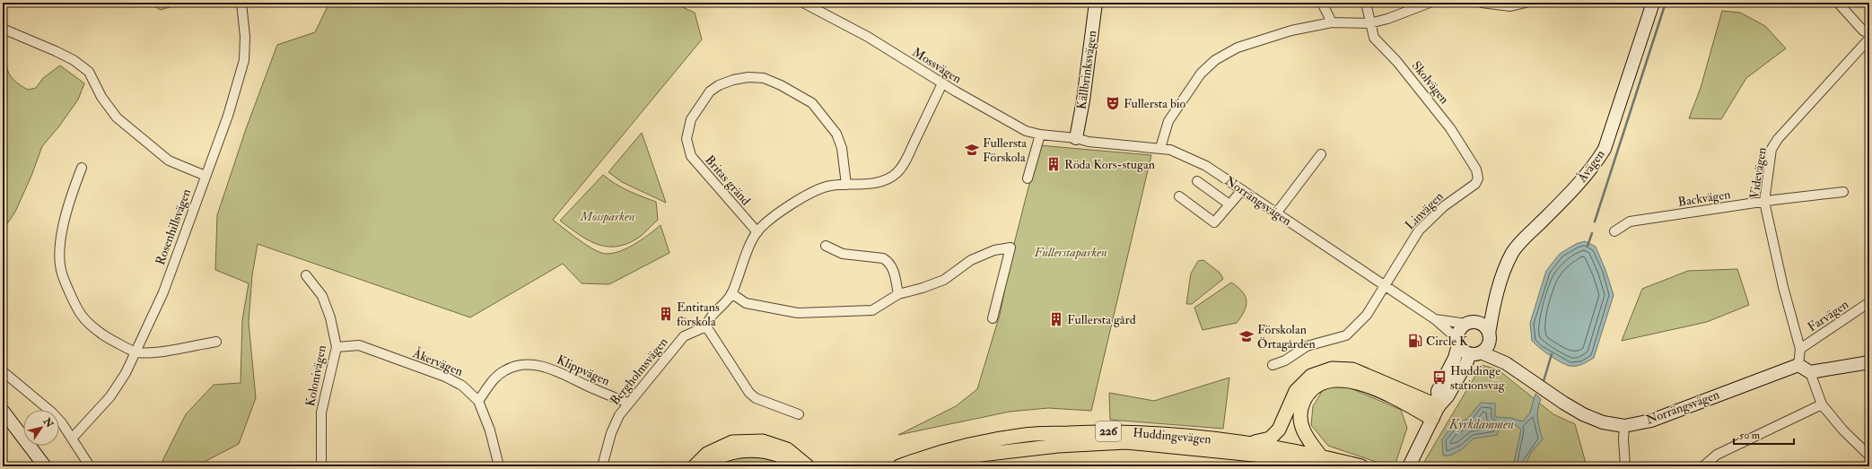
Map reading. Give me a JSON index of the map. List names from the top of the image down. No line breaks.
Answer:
{"streets":{"main road":["226","Huddingevägen"],"street":["Mossvägen","Källbrinksvägen","Skolvägen","Åvägen","Videvägen","Britas gränd","Backvägen","Norrängsvägen","Linvägen","Rosenhillsvägen","Farvägen","Åkervägen","Klippvägen","Bergholmsvägen","Kolonivägen"]},"crossings":[["Mossvägen","Norrängsvägen"],["Källbrinksvägen","Norrängsvägen"],["Skolvägen","Linvägen"],["Åvägen","Norrängsvägen"],["Videvägen","Backvägen"],["Videvägen","Norrängsvägen"],["Videvägen","Farvägen"],["Norrängsvägen","Linvägen"],["Åkervägen","Klippvägen"],["Åkervägen","Kolonivägen"],["Klippvägen","Bergholmsvägen"]],"water":["Kyrkdammen"],"parks":["Mossparken","Fullerstaparken"],"places":{"theatre":["Fullersta bio"],"school or university":["Fullersta Förskola","Förskolan Örtagården"],"building":["Röda Kors-stugan","Entitans förskola","Fullersta gård"],"fuel station":["Circle K"],"bus stop":["Huddinge stationsväg"]},"scale_bar":"50 m","north":"top right"}
